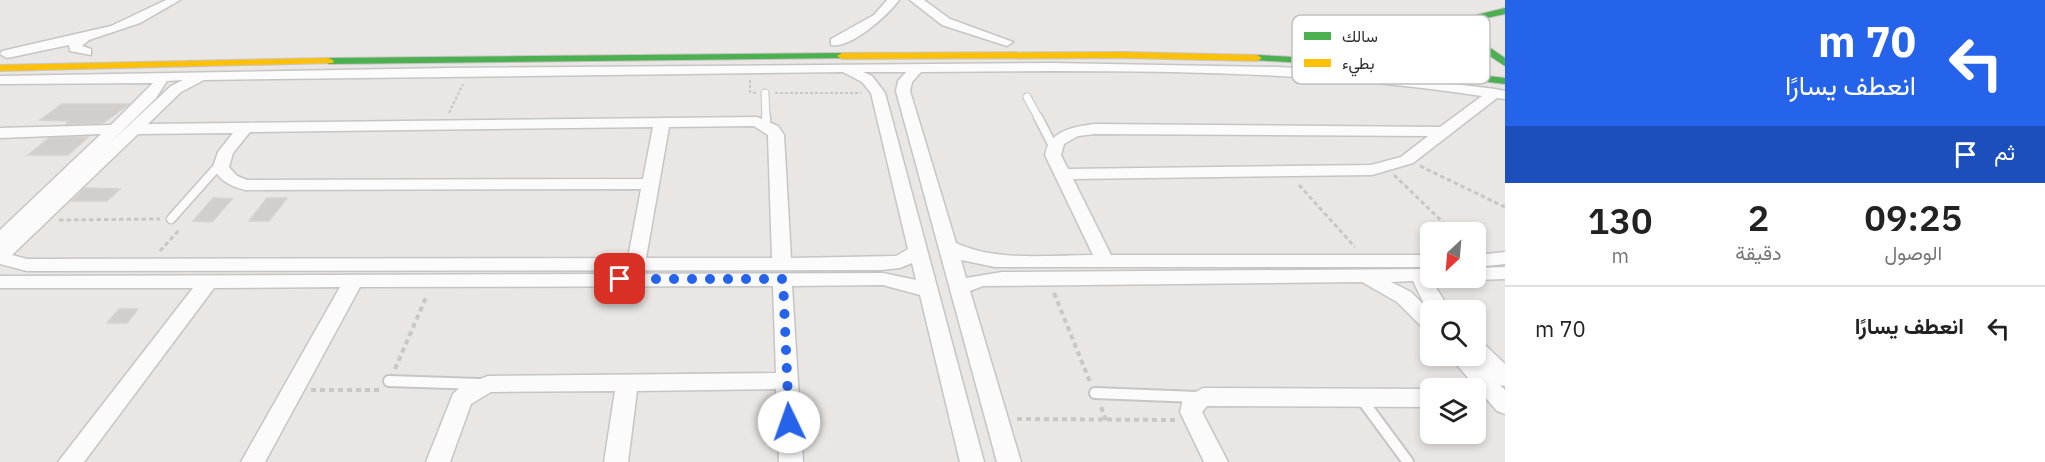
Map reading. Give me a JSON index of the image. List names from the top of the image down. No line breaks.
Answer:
{"legend":["سالك","بطيء"],"north":"bottom left","page":{"turn":["70 m","انعطف يسارًا"],"then":"ثم","eta":["09:25","الوصول","2","دقيقة","130","m"],"list":[{"name":"انعطف يسارًا","value":"70 m"}]}}
